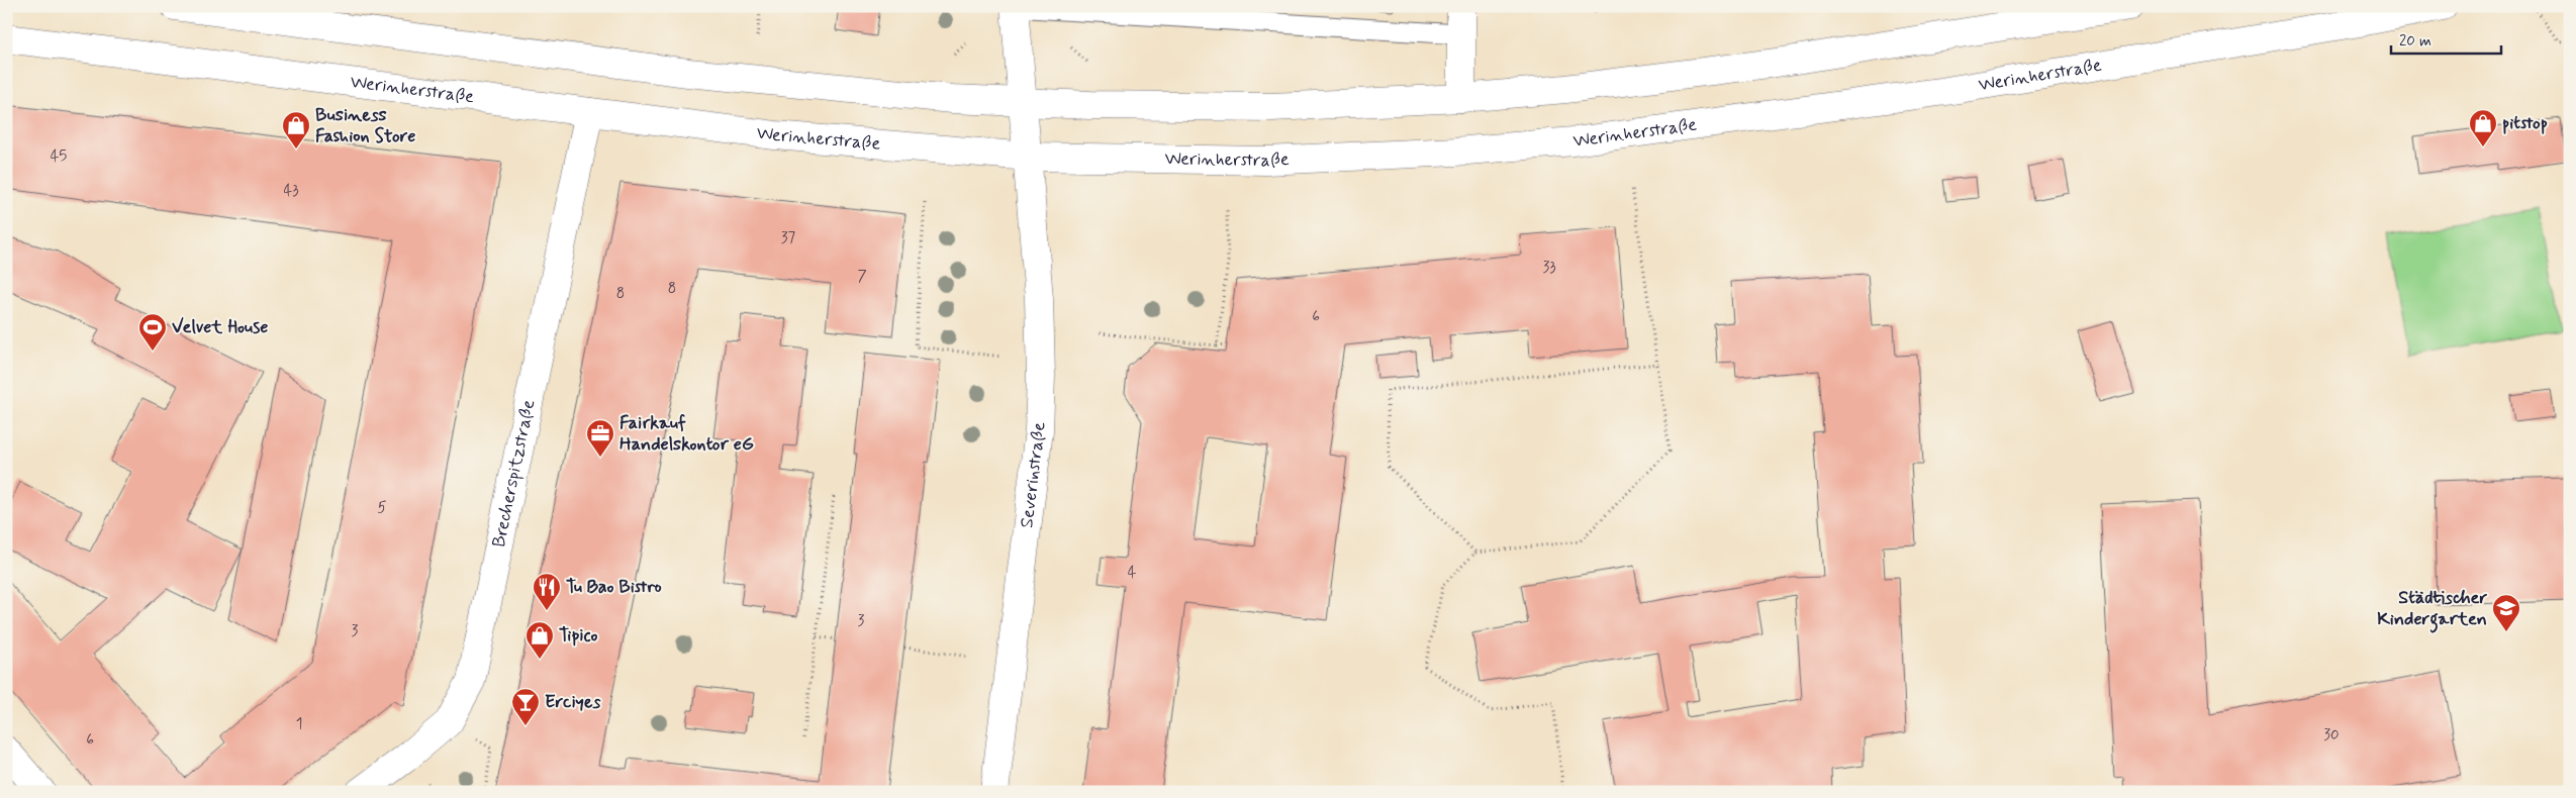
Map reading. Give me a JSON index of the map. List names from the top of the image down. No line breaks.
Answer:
{"streets":{"main road":["Werinherstraße","Brecherspitzstraße","Severinstraße"]},"crossings":[["Werinherstraße","Brecherspitzstraße"],["Werinherstraße","Severinstraße"]],"places":{"shop":["pitstop","Business Fashion Store","Tipico"],"sports":["Velvet House"],"office":["Fairkauf Handelskontor eG"],"restaurant":["Tu Bao Bistro"],"school or university":["Städtischer Kindergarten"],"bar":["Erciyes"]},"house_numbers":["45","43","37","33","7","8","8","6","5","4","3","3","1","30","6"],"scale_bar":"20 m"}
